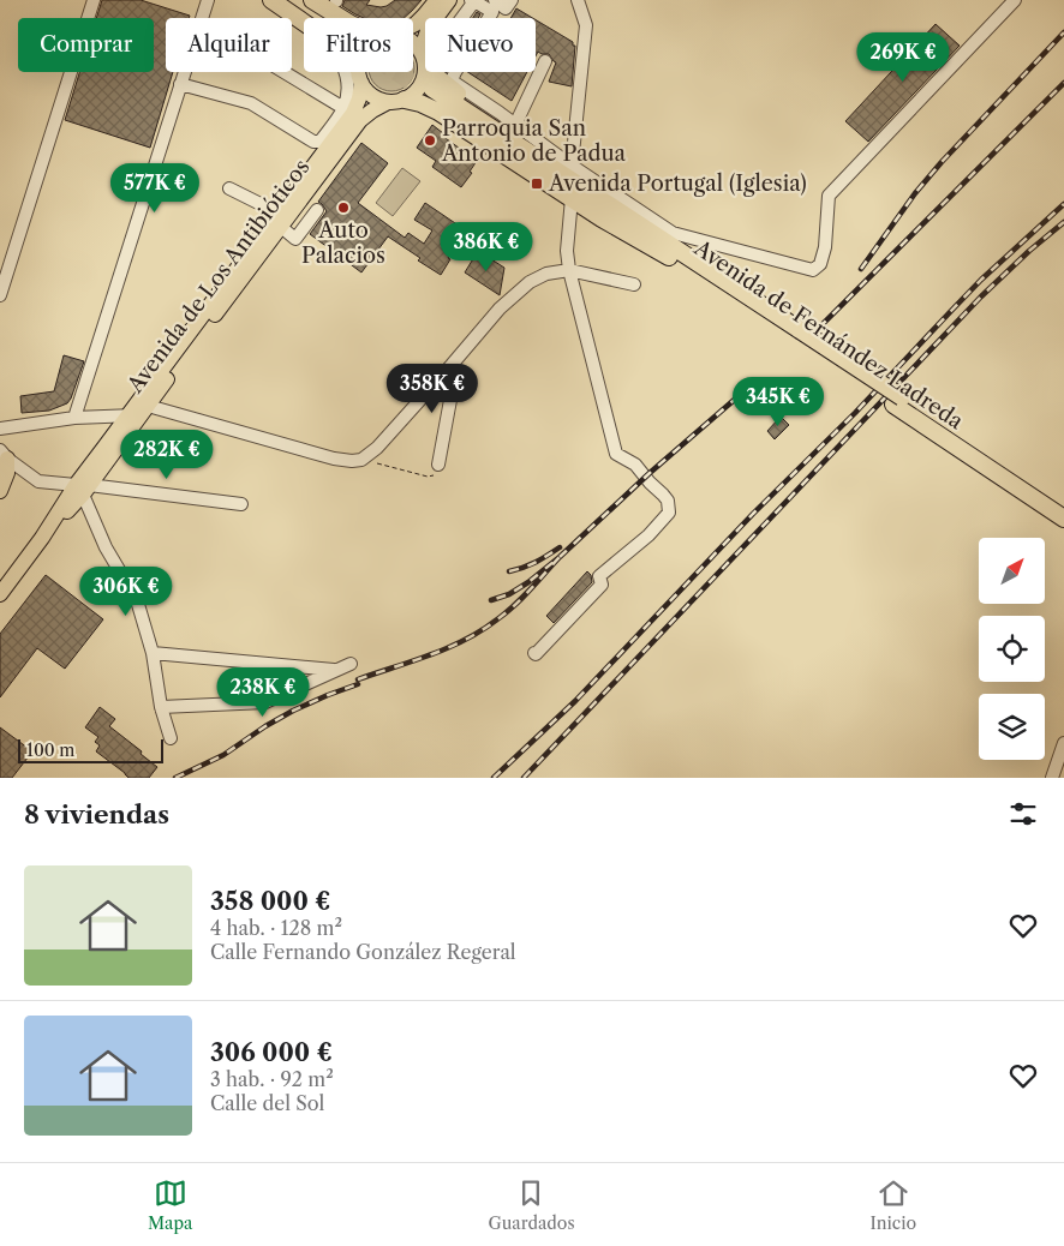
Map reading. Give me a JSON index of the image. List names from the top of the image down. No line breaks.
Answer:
{"streets":{"highway":["Avenida de Fernández Ladreda"],"main road":["Avenida de Los Antibióticos"]},"places":{"other":["Parroquia San Antonio de Padua","Auto Palacios"],"transit":["Avenida Portugal (Iglesia)"]},"scale_bar":"100 m","north":"top right","page":{"chip":["Comprar","Alquilar","Filtros","Nuevo"],"price":["269K €","577K €","386K €","358K €","345K €","282K €","306K €","238K €"],"scale":"100 m","heading":"8 viviendas","list":[{"name":"358 000 €","note":"4 hab. · 128 m² · Calle Fernando González Regeral"},{"name":"306 000 €","note":"3 hab. · 92 m² · Calle del Sol"}],"tabs":["Mapa","Guardados","Inicio"]}}
